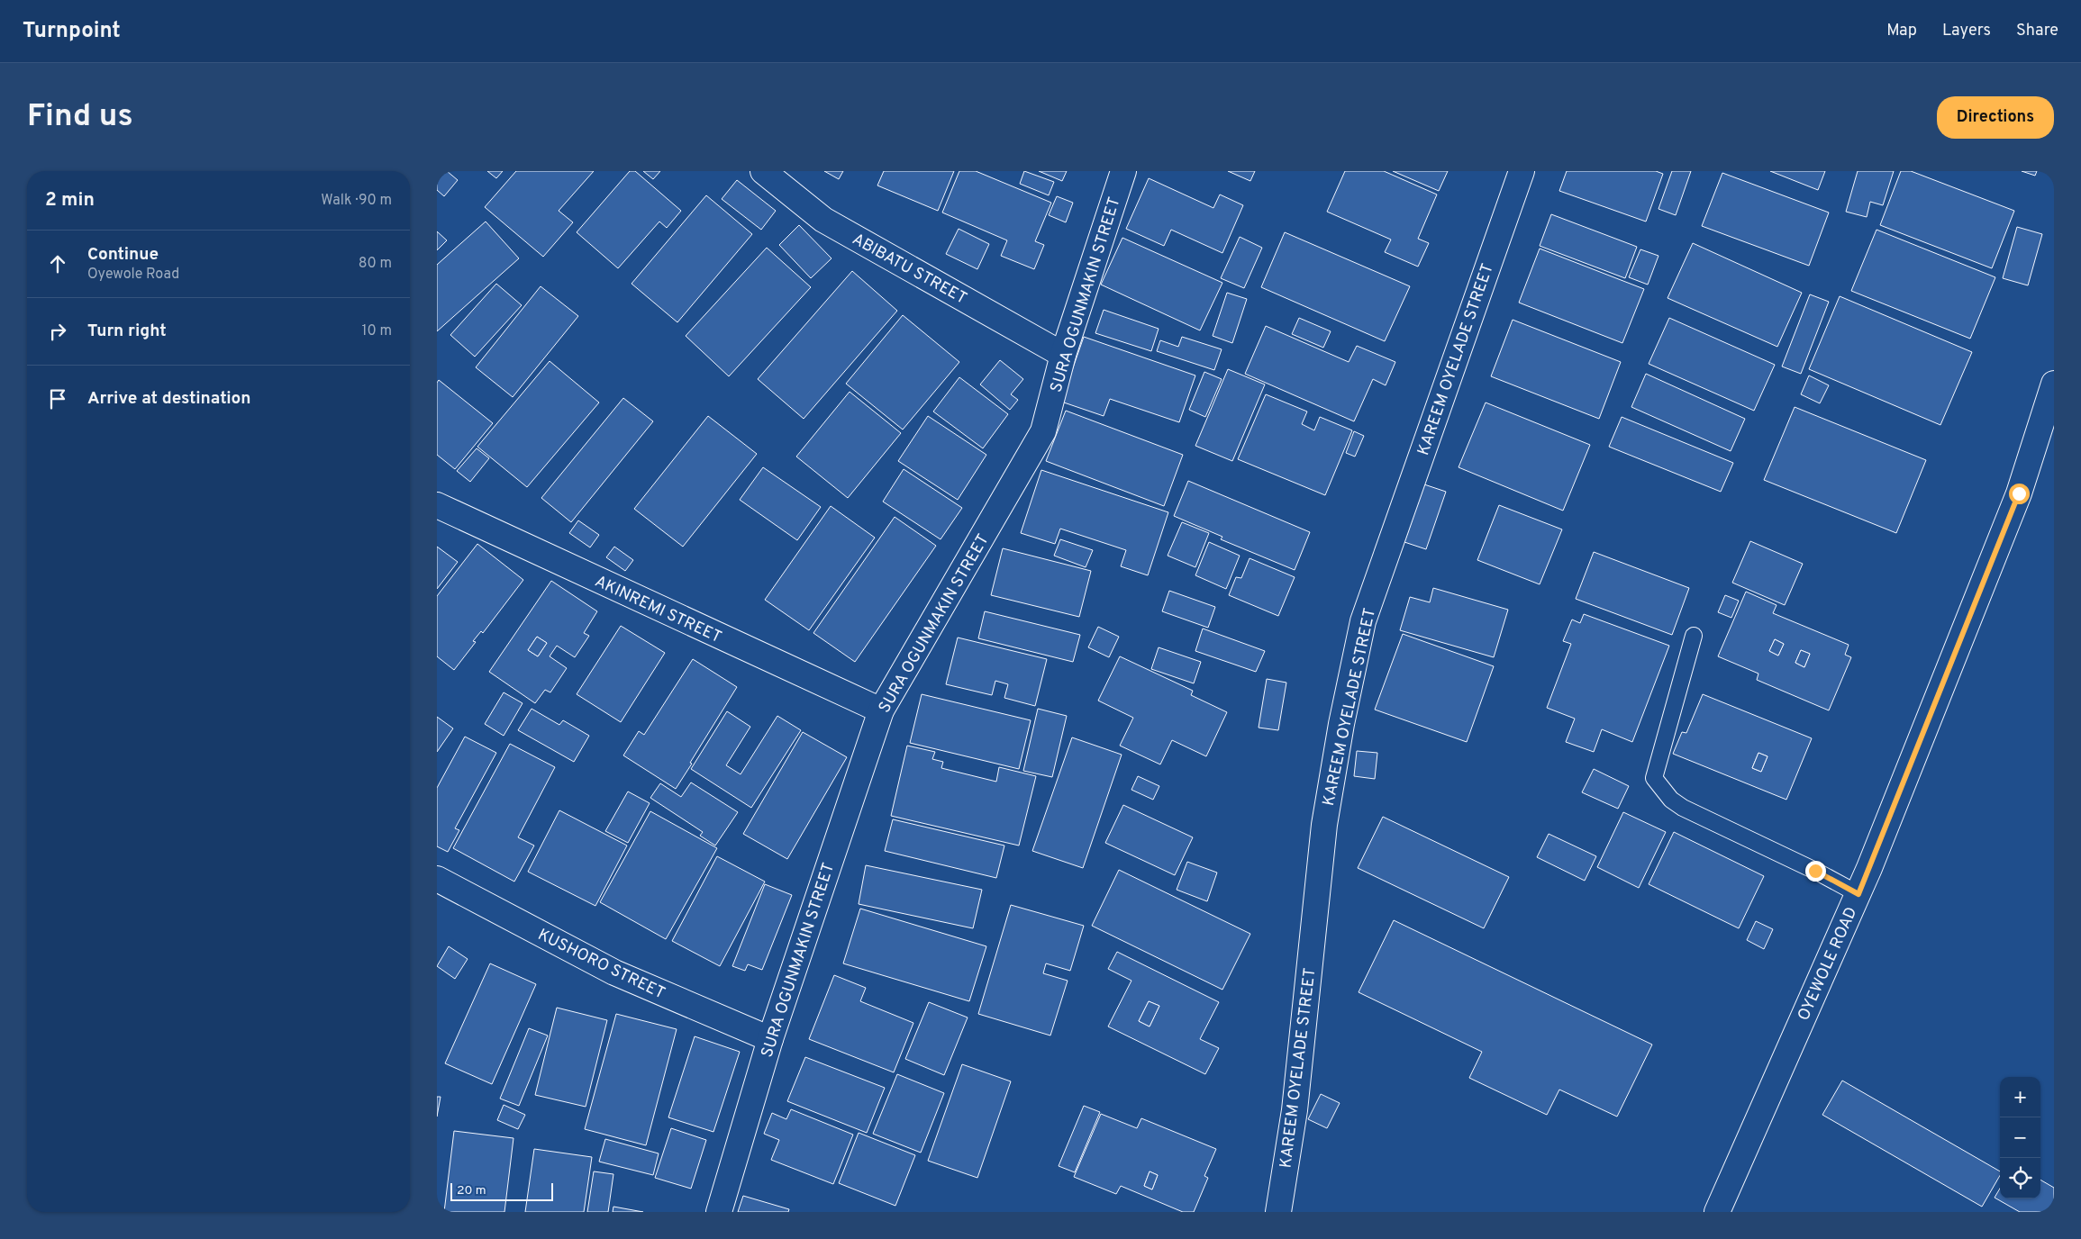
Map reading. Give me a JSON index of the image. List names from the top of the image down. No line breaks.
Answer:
{"streets":{"street":["ABIBATU STREET","SURA OGUNMAKIN STREET","KAREEM OYELADE STREET","AKINREMI STREET","KUSHORO STREET","OYEWOLE ROAD"]},"crossings":[["ABIBATU STREET","SURA OGUNMAKIN STREET"],["SURA OGUNMAKIN STREET","AKINREMI STREET"],["SURA OGUNMAKIN STREET","KUSHORO STREET"]],"scale_bar":"20 m","page":{"header":"Turnpoint","nav":["Map","Layers","Share"],"buttons":"Directions","title":"Find us","heading":["2 min","Walk · 90 m"],"list":[["Continue","Oyewole Road","80 m"],["Turn right","10 m"],"Arrive at destination"],"map_buttons":["+","−"],"scale":"20 m"}}
